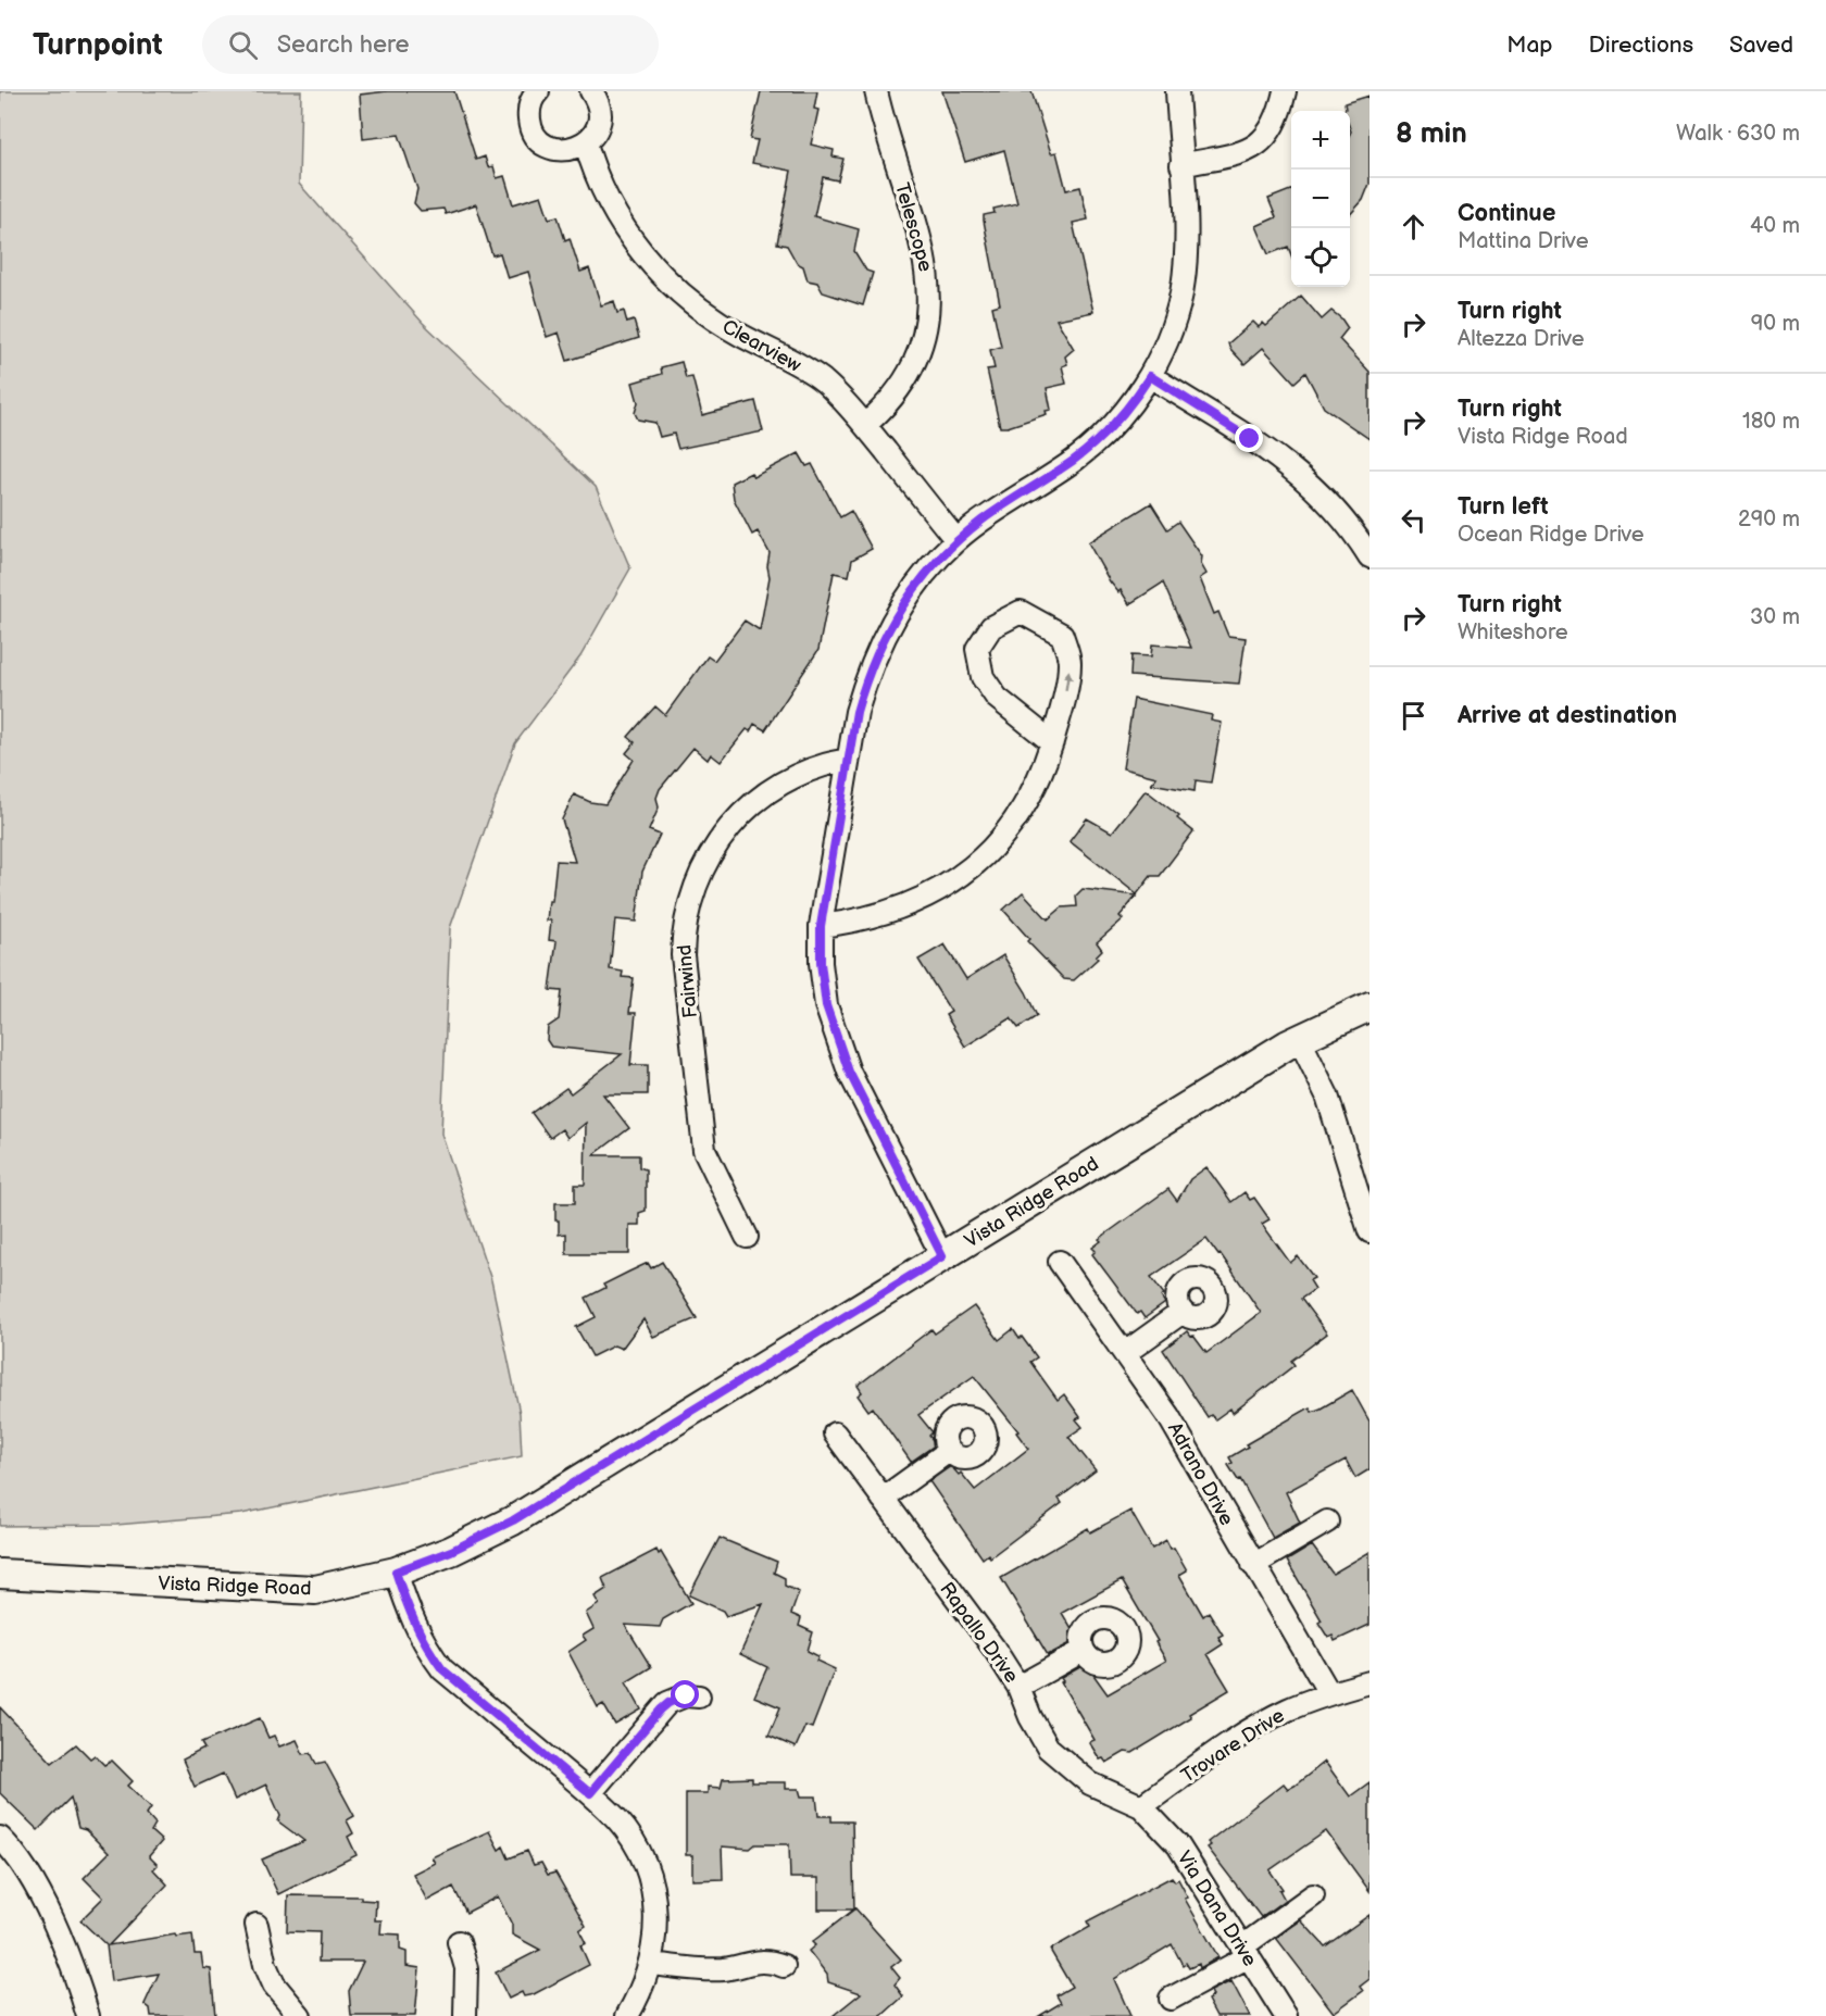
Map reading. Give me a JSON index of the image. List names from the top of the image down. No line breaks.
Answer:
{"streets":{"street":["Telescope","Clearview","Fairwind","Vista Ridge Road","Adrano Drive","Rapallo Drive","Trovare Drive","Via Dana Drive"]},"crossings":[["Telescope","Clearview"],["Adrano Drive","Trovare Drive"],["Rapallo Drive","Trovare Drive"],["Rapallo Drive","Via Dana Drive"],["Trovare Drive","Via Dana Drive"]],"page":{"header":"Turnpoint","search":"Search here","nav":["Map","Directions","Saved"],"heading":["8 min","Walk · 630 m"],"map_buttons":["+","−"],"list":[["Continue","Mattina Drive","40 m"],["Turn right","Altezza Drive","90 m"],["Turn right","Vista Ridge Road","180 m"],["Turn left","Ocean Ridge Drive","290 m"],["Turn right","Whiteshore","30 m"],"Arrive at destination"]}}
